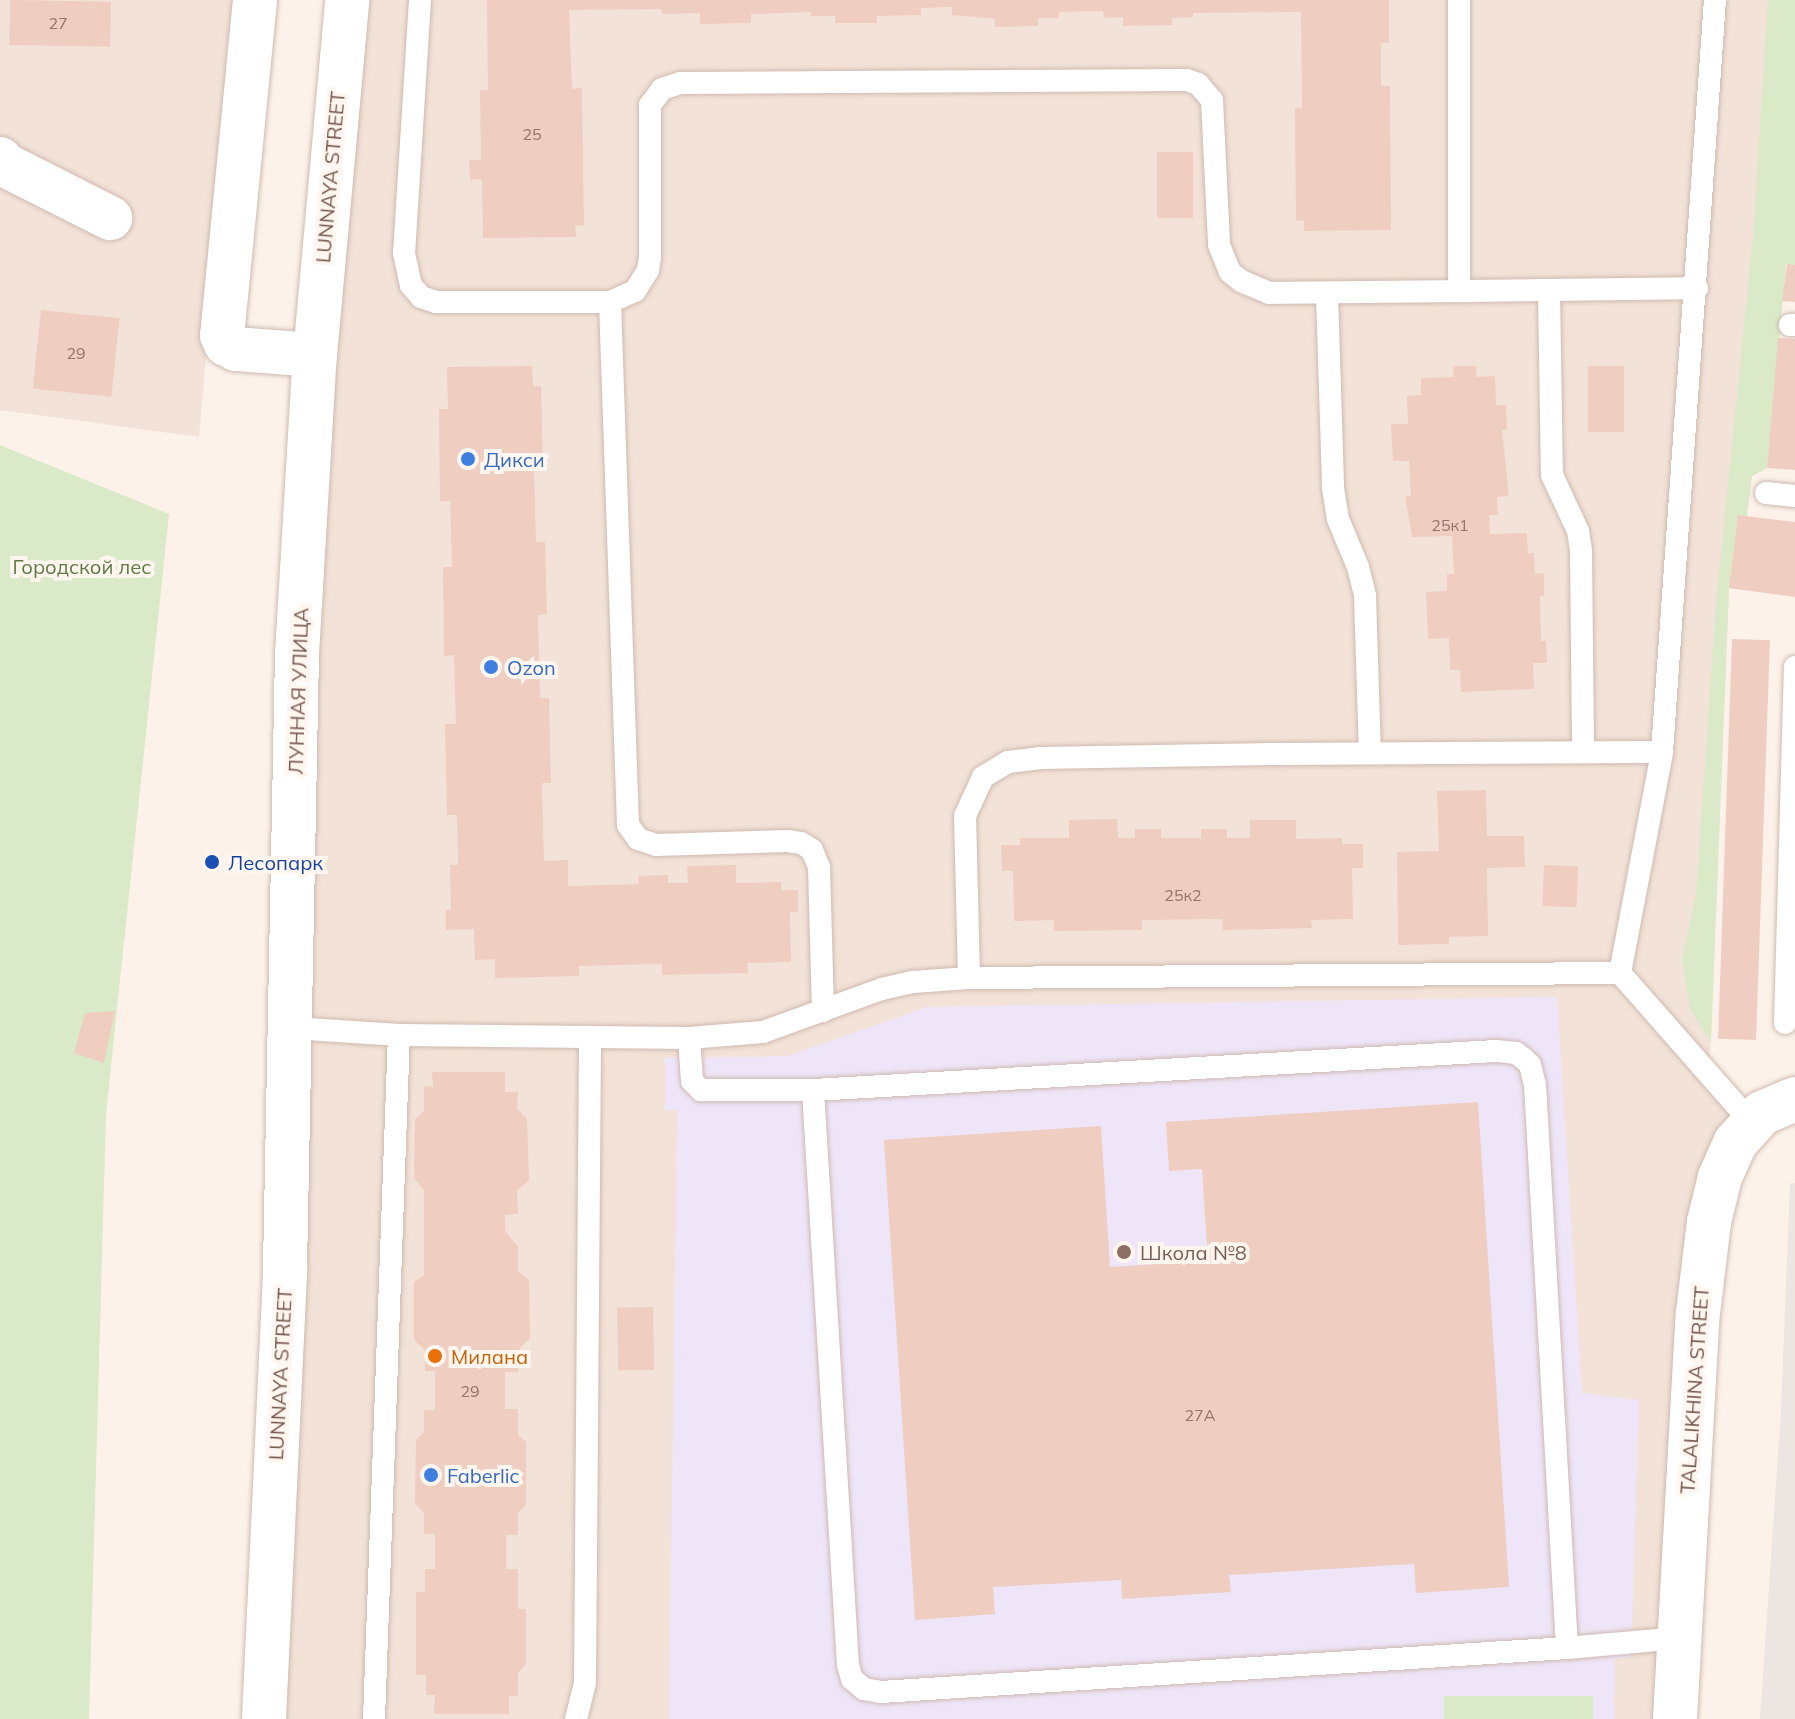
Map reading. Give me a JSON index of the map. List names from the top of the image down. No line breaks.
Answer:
{"streets":{"street":["LUNNAYA STREET","ЛУННАЯ УЛИЦА","TALALIKHINA STREET"]},"crossings":[["LUNNAYA STREET","ЛУННАЯ УЛИЦА"]],"parks":["Городской лес"],"places":["Дикси","Ozon","Лесопарк","Школа №8","Милана","Faberlic"],"house_numbers":["27","25","29","25к1","25к2","29","27А"]}
